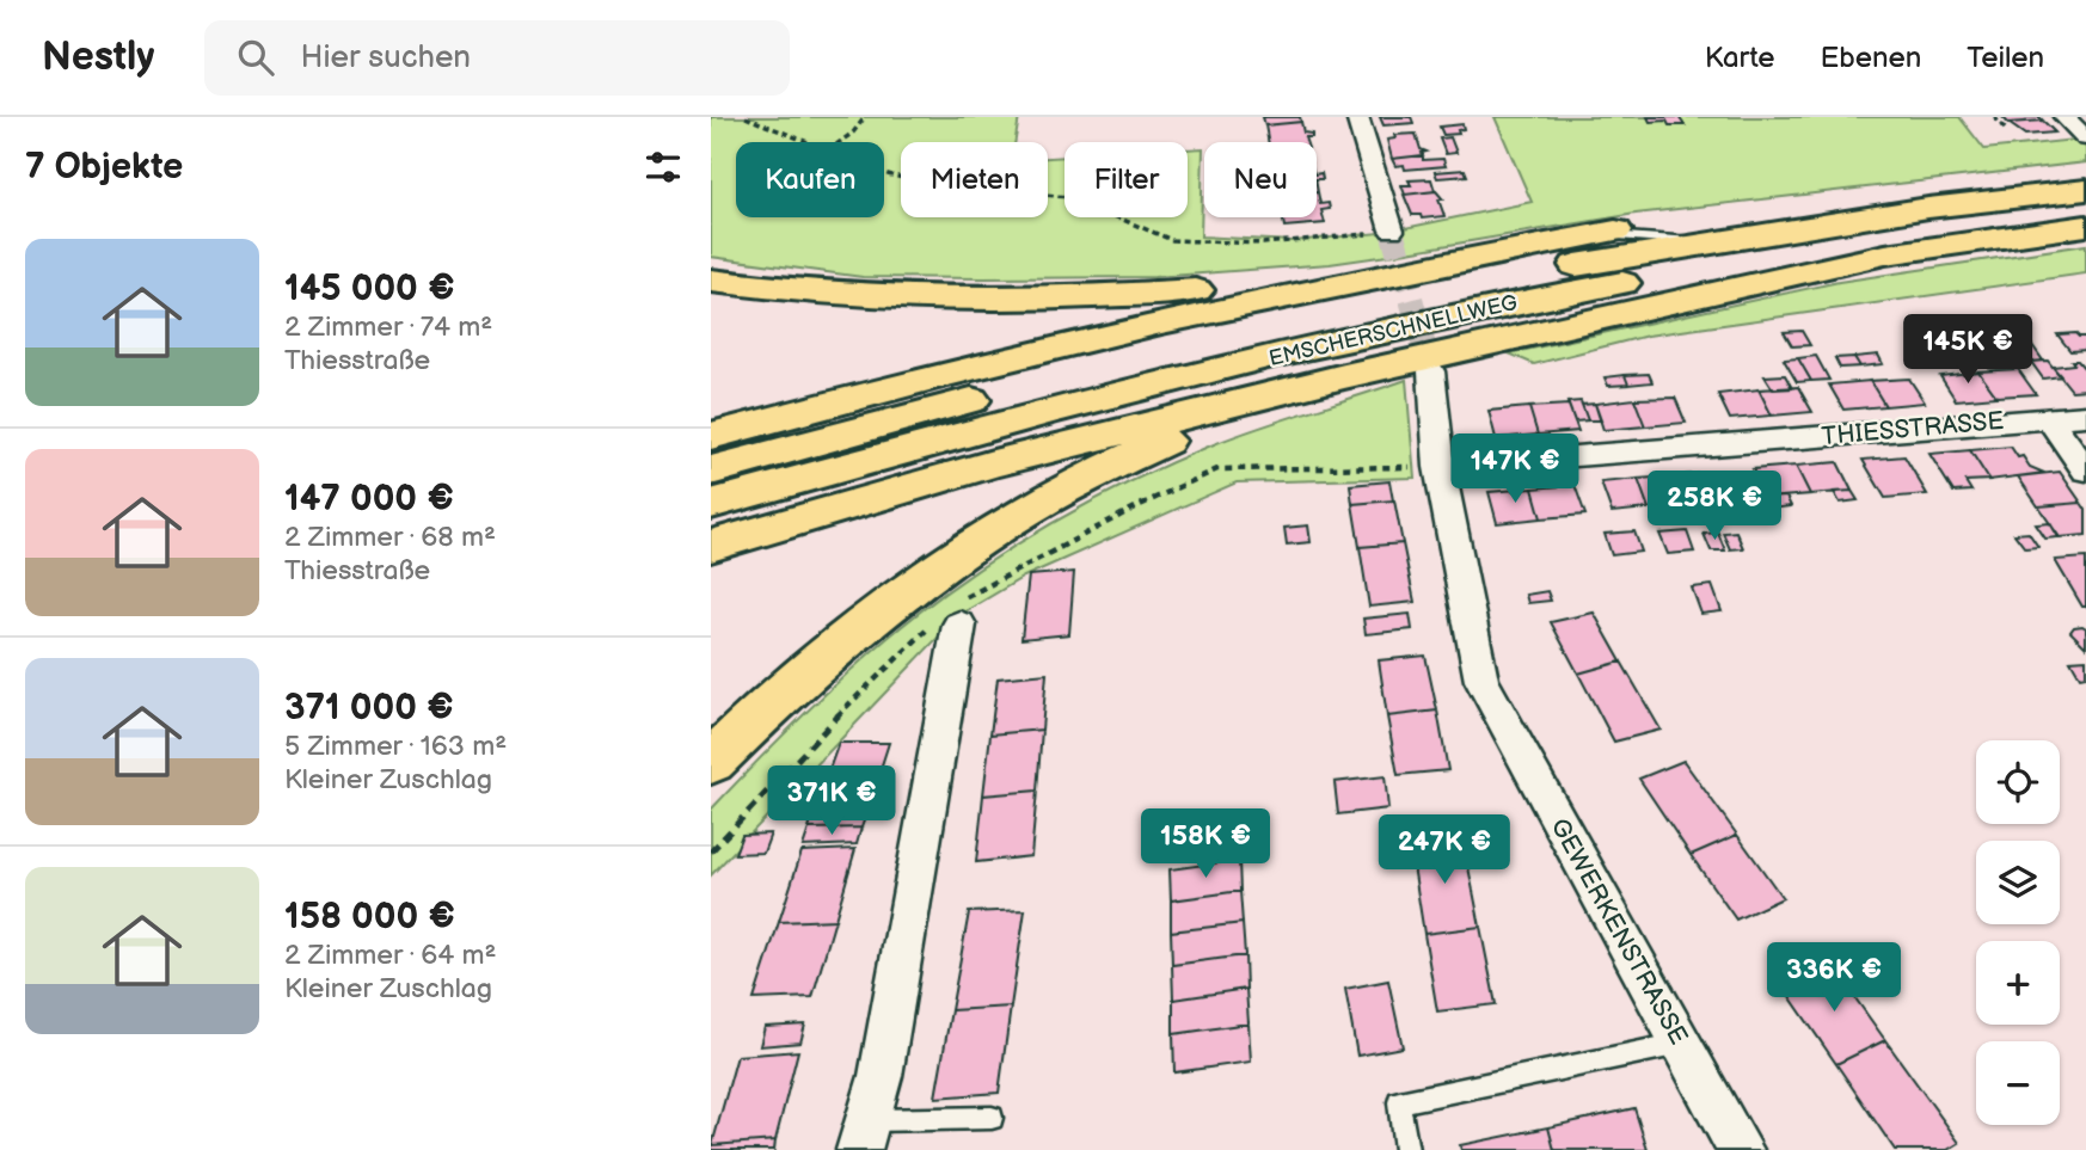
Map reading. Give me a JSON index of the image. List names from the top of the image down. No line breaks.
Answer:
{"streets":{"highway":["EMSCHERSCHNELLWEG"],"street":["THIESSTRASSE","GEWERKENSTRASSE"]},"crossings":[["THIESSTRASSE","GEWERKENSTRASSE"]],"page":{"header":"Nestly","search":"Hier suchen","nav":["Karte","Ebenen","Teilen"],"heading":"7 Objekte","chip":["Kaufen","Mieten","Filter","Neu"],"list":[{"name":"145 000 €","note":"2 Zimmer · 74 m² · Thiesstraße"},{"name":"147 000 €","note":"2 Zimmer · 68 m² · Thiesstraße"},{"name":"371 000 €","note":"5 Zimmer · 163 m² · Kleiner Zuschlag"},{"name":"158 000 €","note":"2 Zimmer · 64 m² · Kleiner Zuschlag"}],"price":["145K €","147K €","258K €","371K €","158K €","247K €","336K €"],"map_buttons":["+","−"]}}
